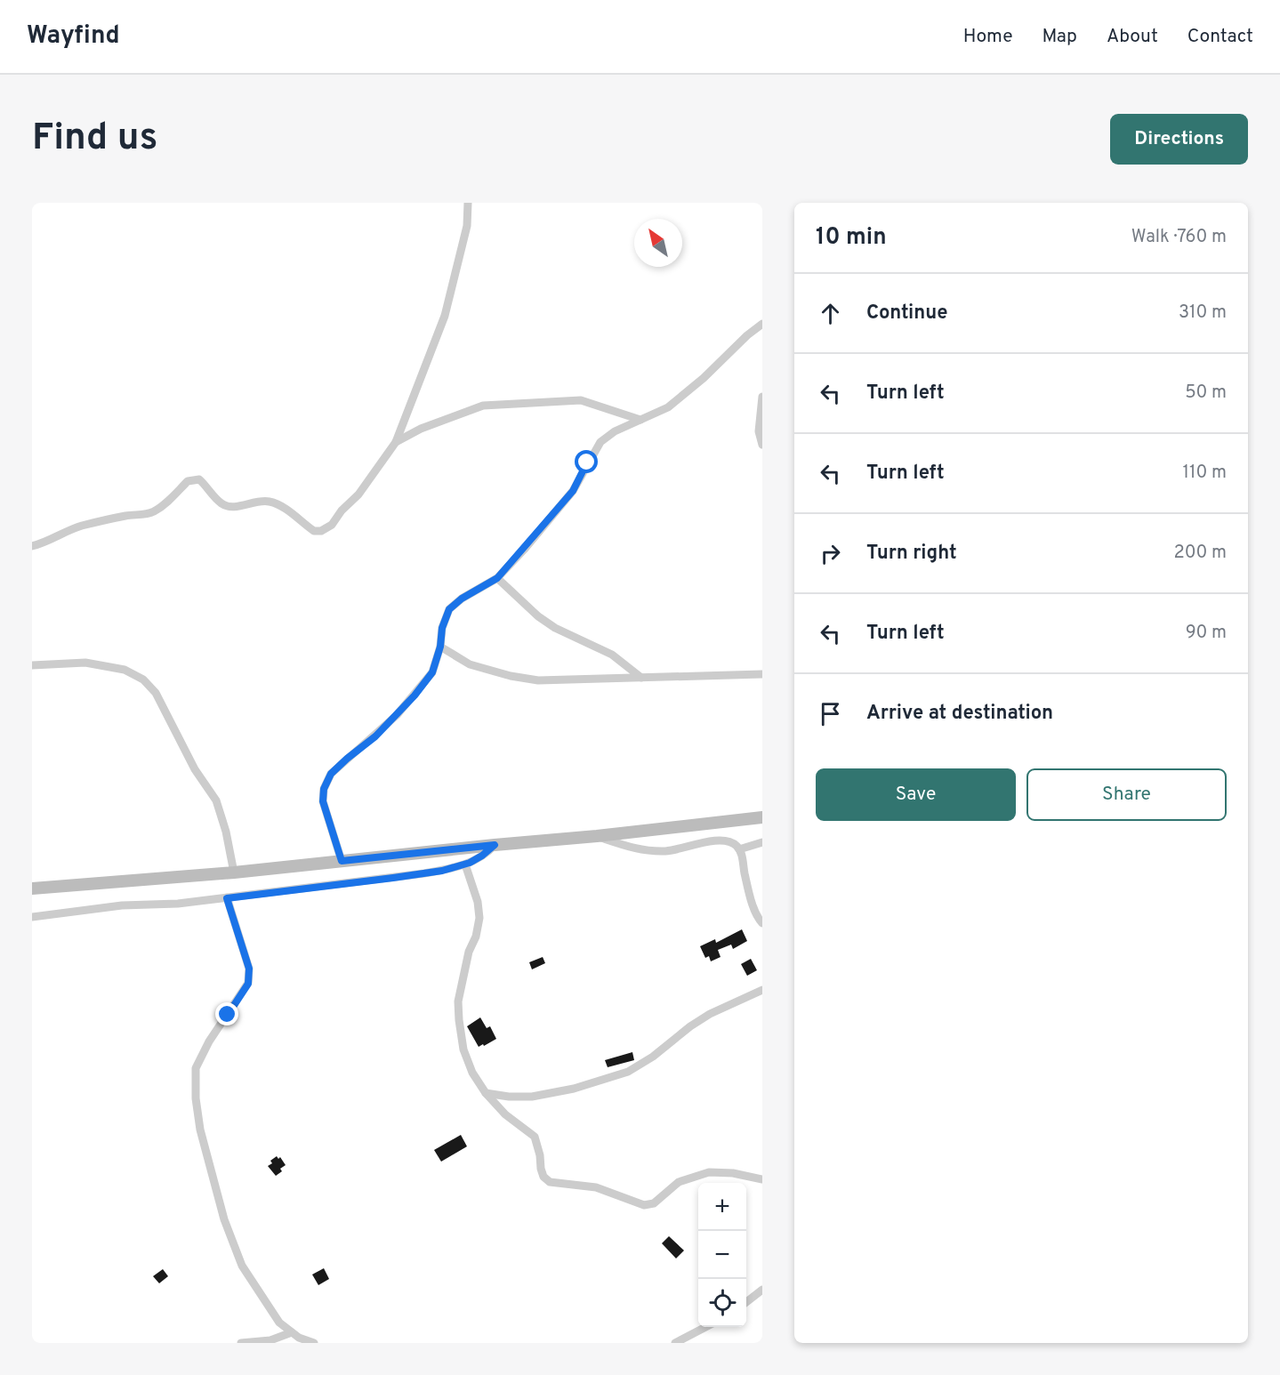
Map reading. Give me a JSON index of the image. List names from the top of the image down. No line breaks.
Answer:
{"north":"top left","page":{"header":"Wayfind","nav":["Home","Map","About","Contact"],"buttons":["Directions",["Save","Share"]],"title":"Find us","heading":["10 min","Walk · 760 m"],"list":[["Continue","310 m"],["Turn left","50 m"],["Turn left","110 m"],["Turn right","200 m"],["Turn left","90 m"],"Arrive at destination"],"map_buttons":["+","−"]}}
